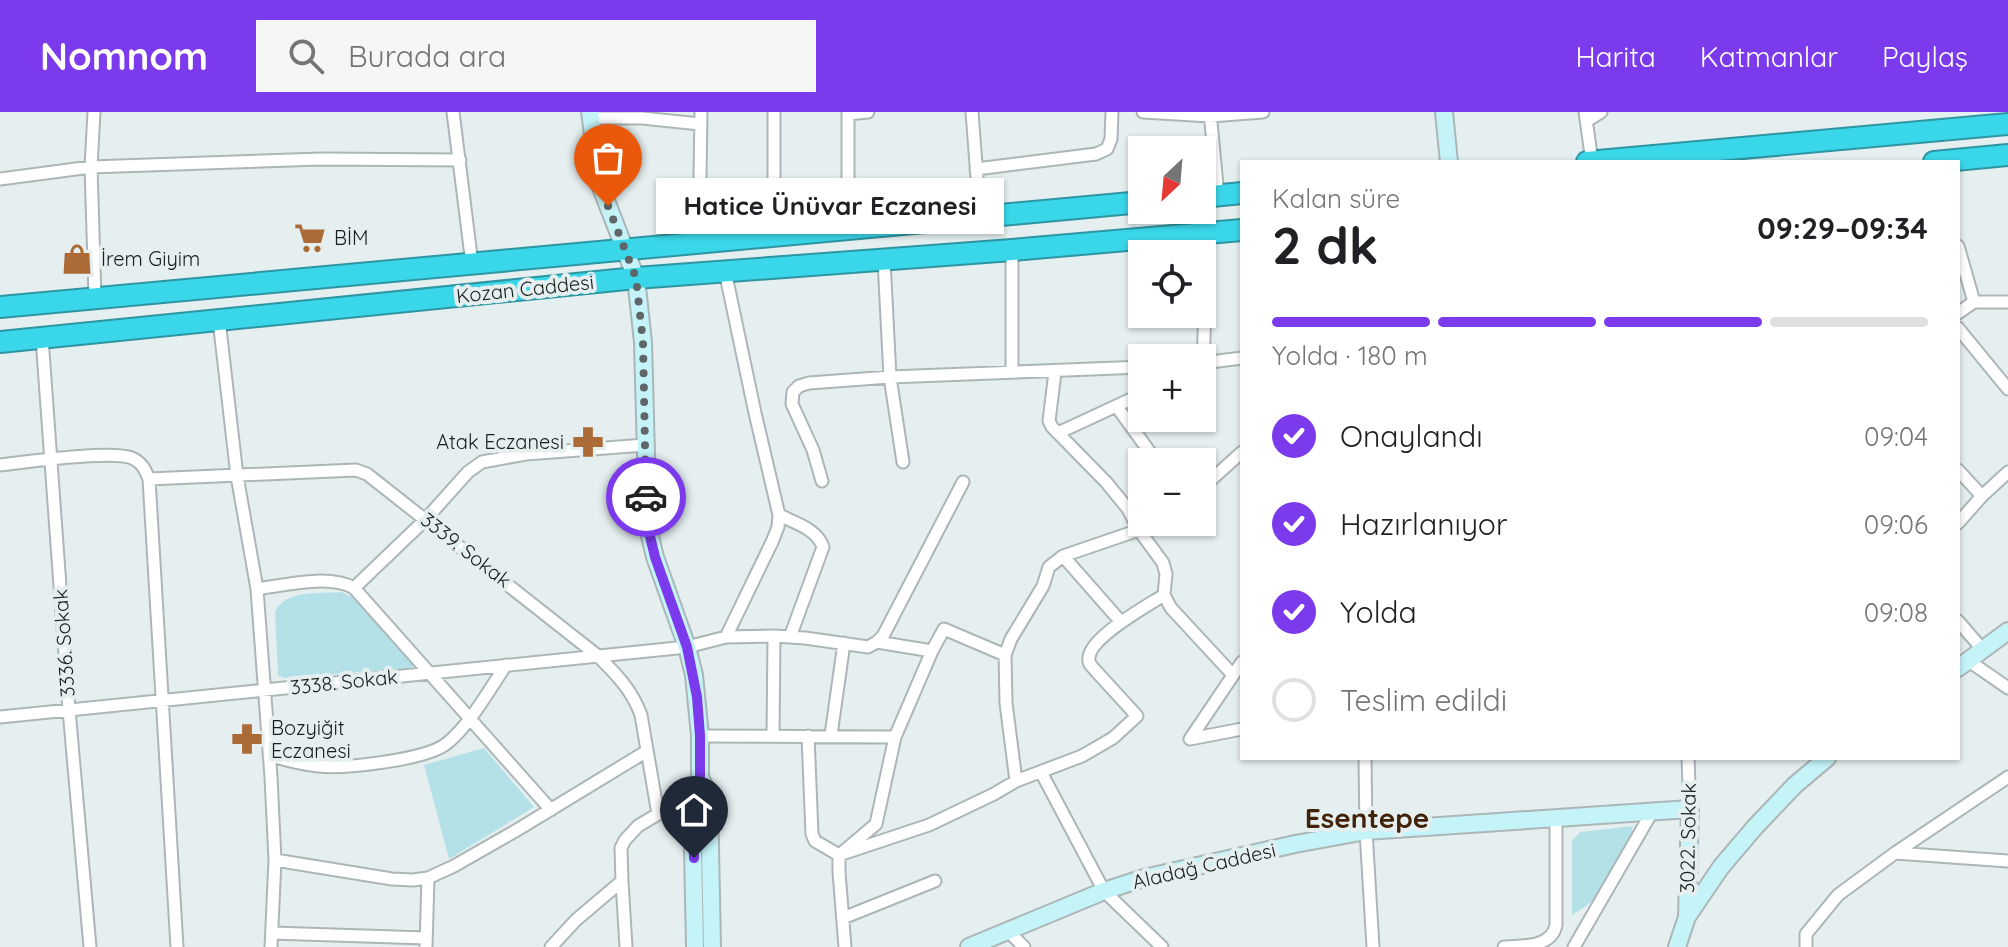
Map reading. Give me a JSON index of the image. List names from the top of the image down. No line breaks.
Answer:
{"streets":{"highway":["Kozan Caddesi"],"main road":["3022. Sokak","Aladağ Caddesi"],"street":["3339. Sokak","3336. Sokak","3338. Sokak"]},"crossings":[["Kozan Caddesi","3336. Sokak"],["3339. Sokak","3338. Sokak"],["3336. Sokak","3338. Sokak"],["3022. Sokak","Aladağ Caddesi"]],"districts":["Esentepe"],"places":{"other":["Hatice Ünüvar Eczanesi"],"supermarket":["BİM"],"shop":["İrem Giyim"],"pharmacy":["Atak Eczanesi","Bozyiğit Eczanesi"]},"north":"bottom left","page":{"header":"Nomnom","search":"Burada ara","nav":["Harita","Katmanlar","Paylaş"],"map_buttons":["+","−"],"heading":["2 dk","Kalan süre","09:29–09:34"],"bubble":"Hatice Ünüvar Eczanesi","bar":"Yolda · 180 m","list":[["Onaylandı","09:04"],["Hazırlanıyor","09:06"],["Yolda","09:08"],"Teslim edildi"]}}
